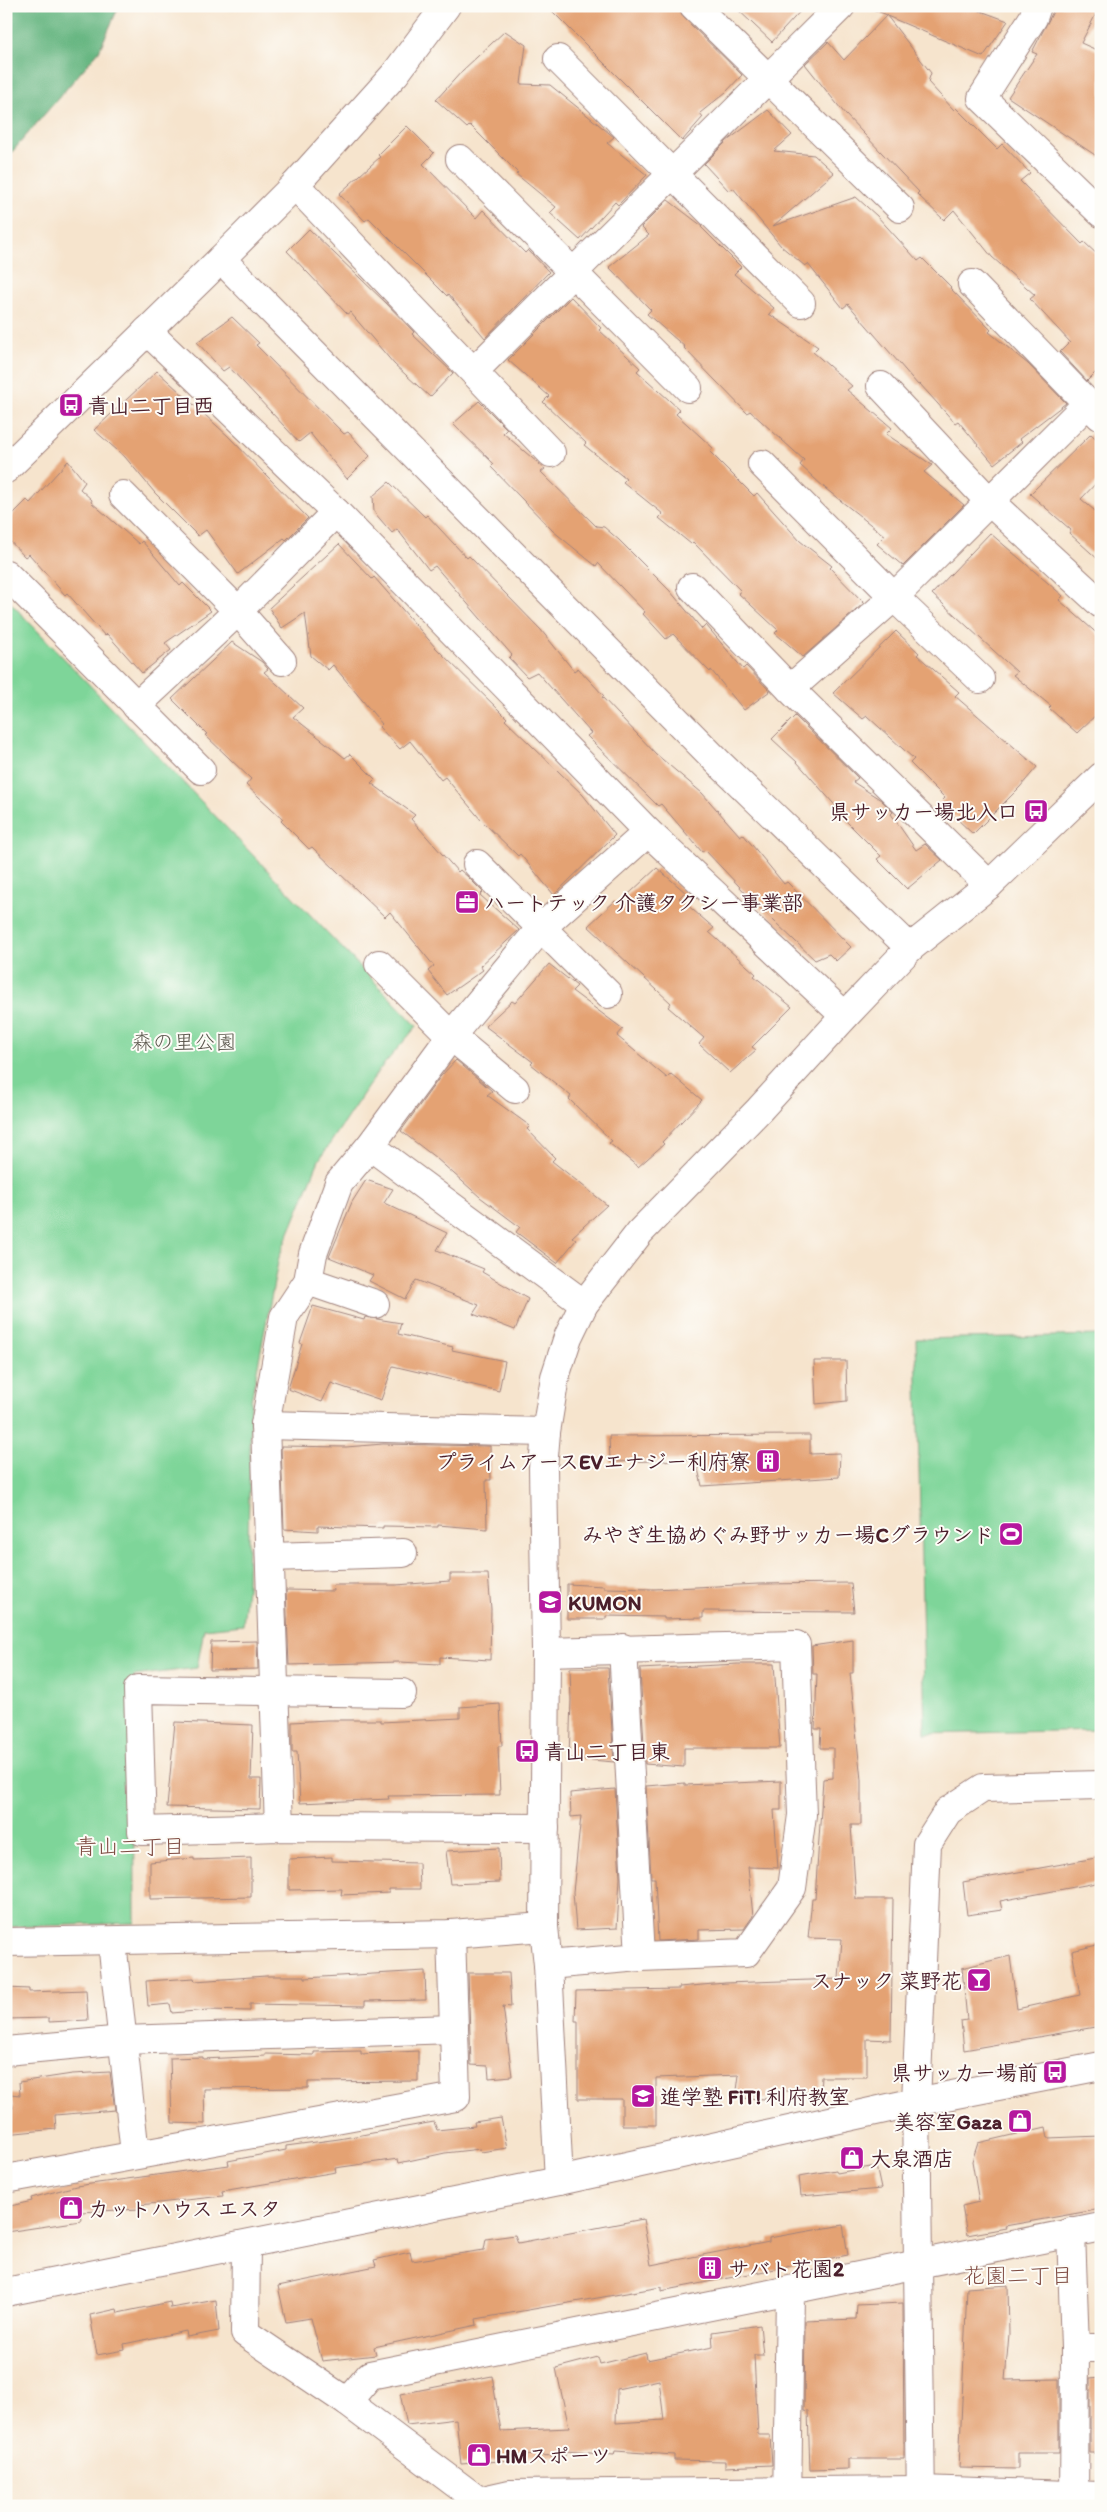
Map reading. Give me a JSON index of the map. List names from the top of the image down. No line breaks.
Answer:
{"districts":["青山二丁目","花園二丁目"],"parks":["森の里公園"],"places":{"bus stop":["青山二丁目西","県サッカー場北入口","青山二丁目東","県サッカー場前"],"office":["ハートテック 介護タクシー事業部"],"building":["プライムアースEVエナジー利府寮","サバト花園2"],"sports":["みやぎ生協めぐみ野サッカー場Cグラウンド"],"school or university":["KUMON","進学塾 FiT! 利府教室"],"bar":["スナック 菜野花"],"shop":["美容室Gaza","大泉酒店","カットハウス エスタ","HMスポーツ"]}}
